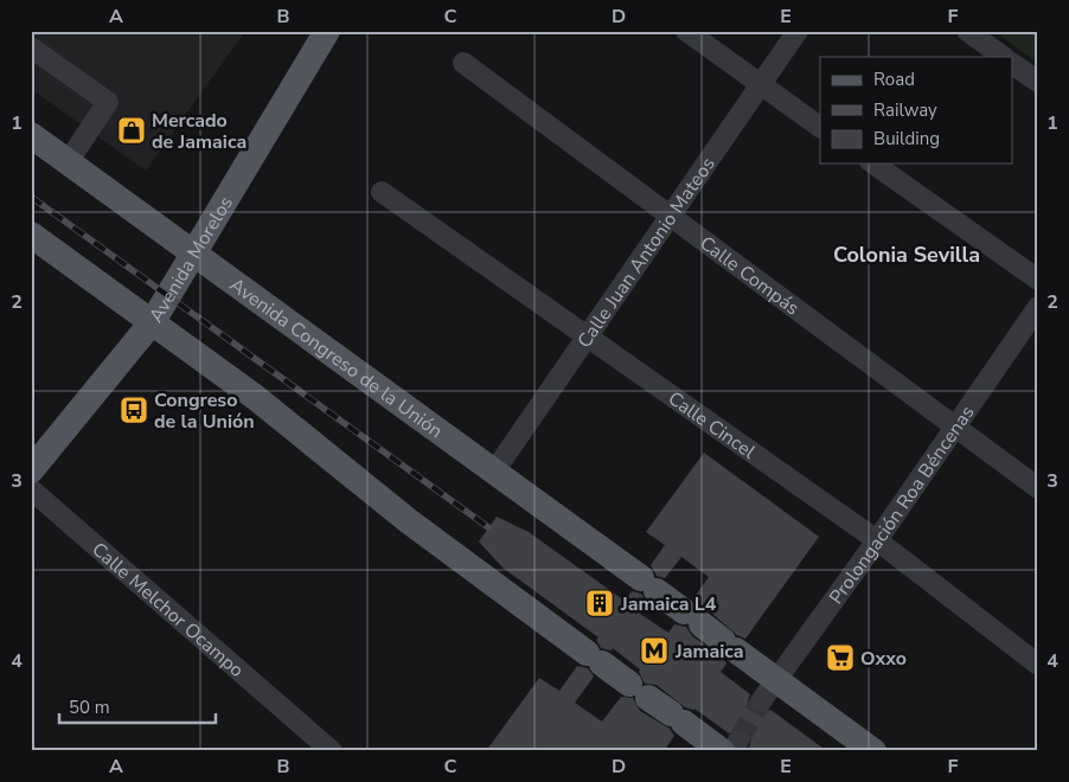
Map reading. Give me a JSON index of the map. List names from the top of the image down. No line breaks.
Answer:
{"streets":{"main road":["Avenida Morelos","Avenida Congreso de la Unión"],"street":["Calle Juan Antonio Mateos","Calle Compás","Calle Cincel","Prolongación Roa Béncenas","Calle Melchor Ocampo"]},"crossings":[["Calle Juan Antonio Mateos","Calle Compás"],["Calle Juan Antonio Mateos","Avenida Congreso de la Unión"],["Calle Juan Antonio Mateos","Calle Cincel"],["Avenida Morelos","Avenida Congreso de la Unión"],["Calle Compás","Prolongación Roa Béncenas"],["Avenida Congreso de la Unión","Prolongación Roa Béncenas"],["Calle Cincel","Prolongación Roa Béncenas"]],"districts":["Colonia Sevilla"],"places":{"shop":["Mercado de Jamaica"],"bus stop":["Congreso de la Unión"],"building":["Jamaica L4"],"metro station":["Jamaica"],"supermarket":["Oxxo"]},"legend":["Road","Railway","Building"],"scale_bar":"50 m","grid":{"columns":["A","B","C","D","E","F"],"rows":["1","2","3","4"]}}
